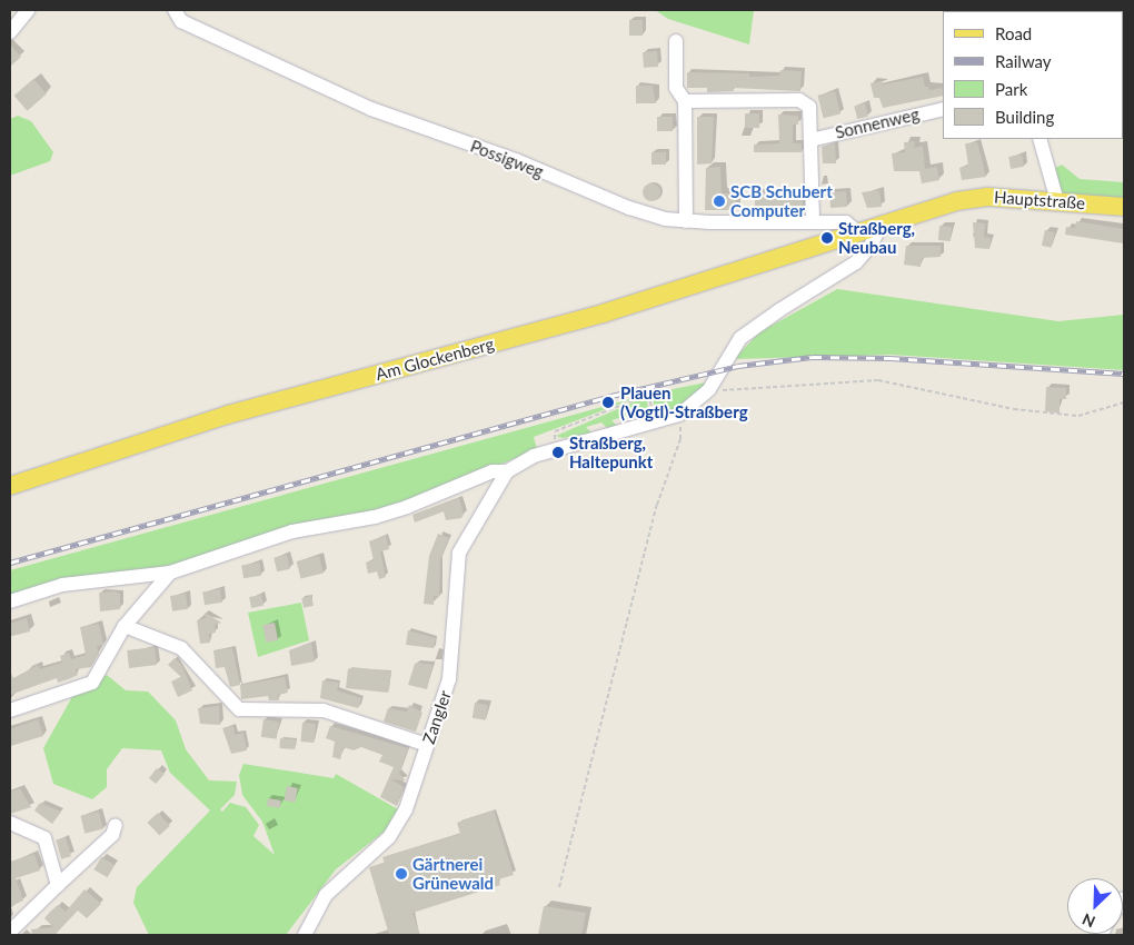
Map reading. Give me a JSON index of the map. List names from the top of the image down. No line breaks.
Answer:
{"streets":{"main road":["Hauptstraße","Am Glockenberg"],"street":["Sonnenweg","Possigweg","Zangler"]},"crossings":[["Possigweg","Hauptstraße"],["Possigweg","Am Glockenberg"],["Hauptstraße","Am Glockenberg"]],"places":["SCB Schubert Computer","Straßberg, Neubau","Plauen (Vogtl)-Straßberg","Straßberg, Haltepunkt","Gärtnerei Grünewald"],"legend":["Road","Railway","Park","Building"],"north":"bottom left"}
